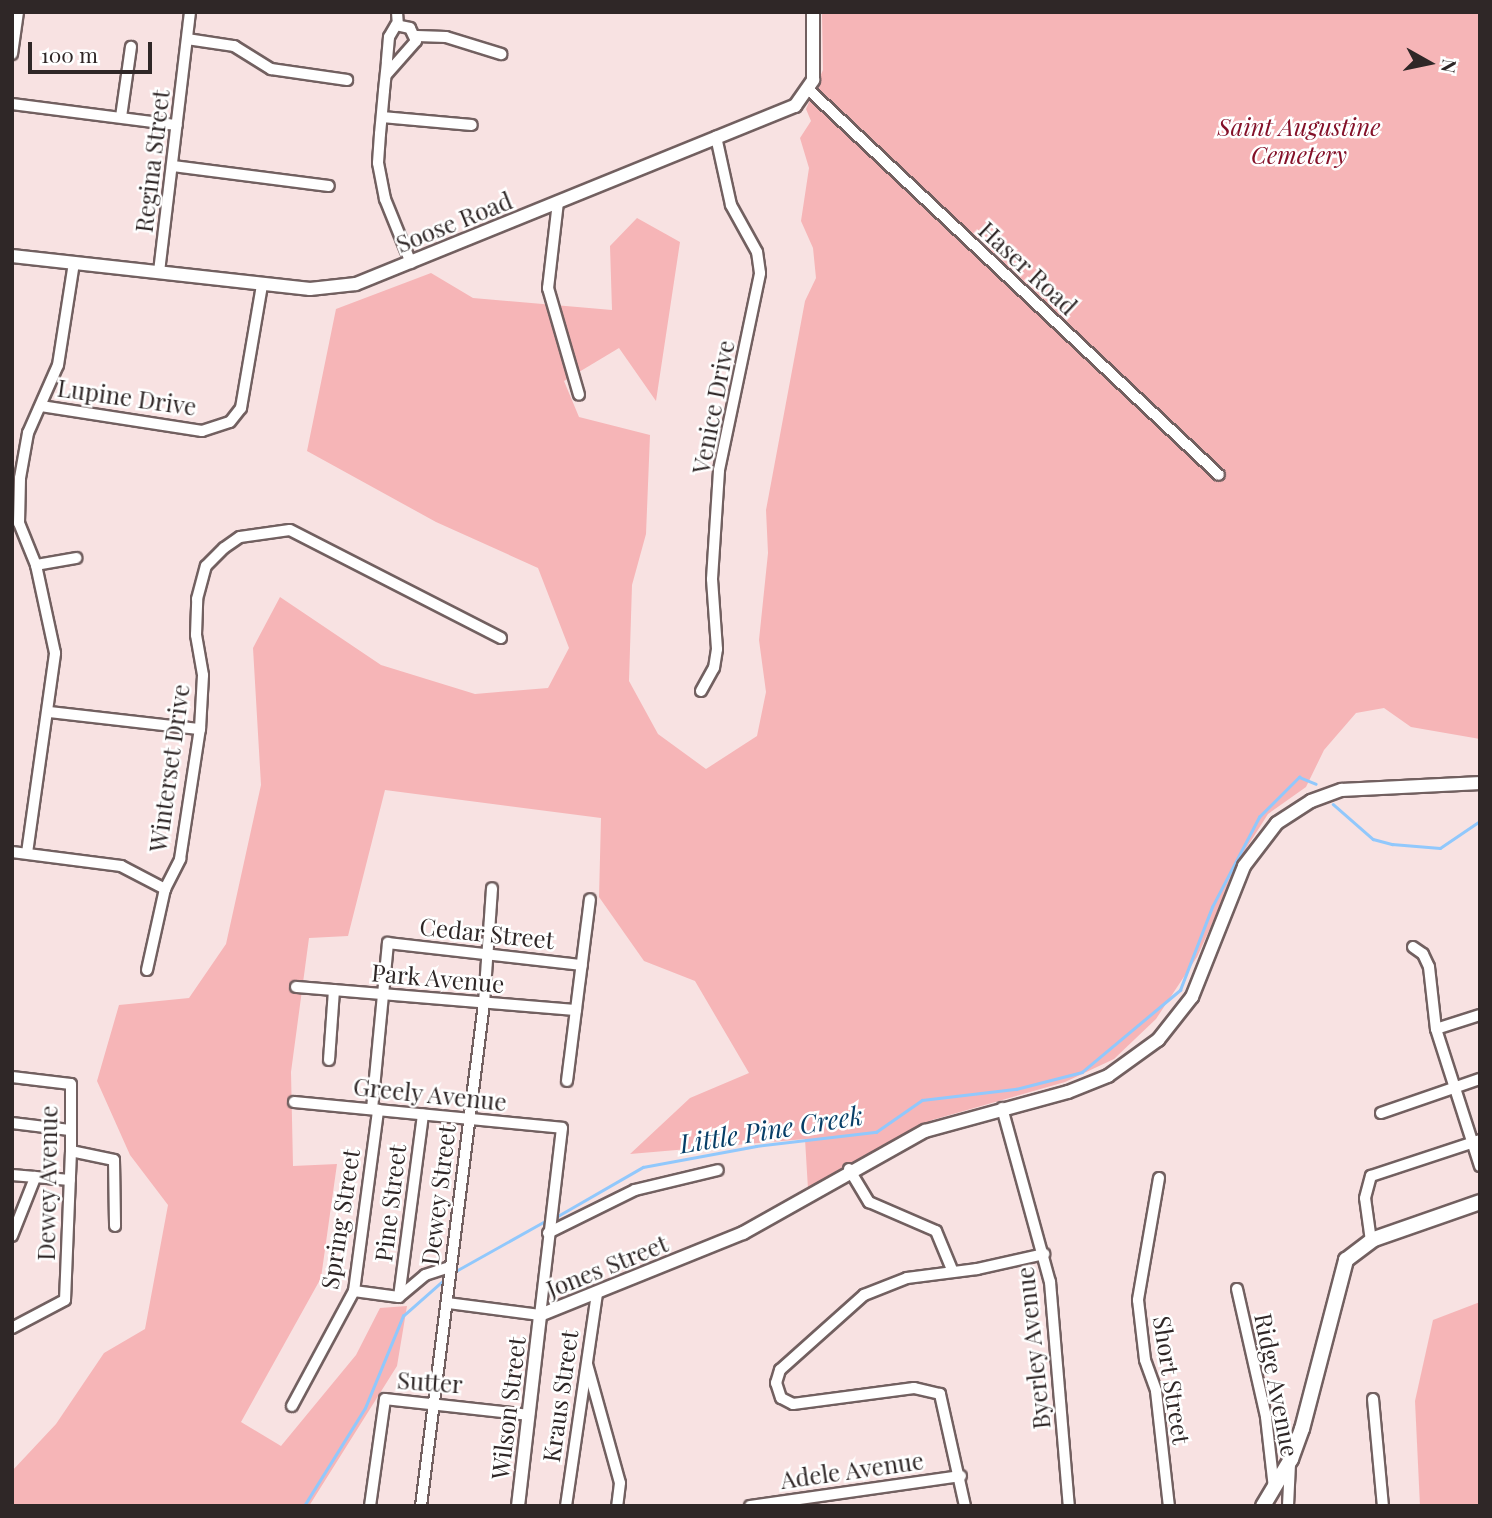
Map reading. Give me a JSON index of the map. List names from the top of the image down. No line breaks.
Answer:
{"streets":{"street":["Regina Street","Soose Road","Haser Road","Lupine Drive","Venice Drive","Winterset Drive","Cedar Street","Park Avenue","Greely Avenue","Dewey Avenue","Dewey Street","Pine Street","Spring Street","Jones Street","Byerley Avenue","Short Street","Sutter","Ridge Avenue","Kraus Street","Wilson Street","Adele Avenue"]},"crossings":[["Regina Street","Soose Road"],["Soose Road","Haser Road"],["Soose Road","Lupine Drive"],["Soose Road","Venice Drive"],["Cedar Street","Dewey Street"],["Cedar Street","Spring Street"],["Park Avenue","Dewey Street"],["Park Avenue","Spring Street"],["Greely Avenue","Dewey Street"],["Greely Avenue","Pine Street"],["Greely Avenue","Spring Street"],["Dewey Street","Jones Street"],["Dewey Street","Sutter"],["Jones Street","Byerley Avenue"],["Jones Street","Kraus Street"],["Jones Street","Wilson Street"],["Sutter","Wilson Street"]],"water":["Little Pine Creek"],"parks":["Saint Augustine Cemetery"],"scale_bar":"100 m","north":"right"}
